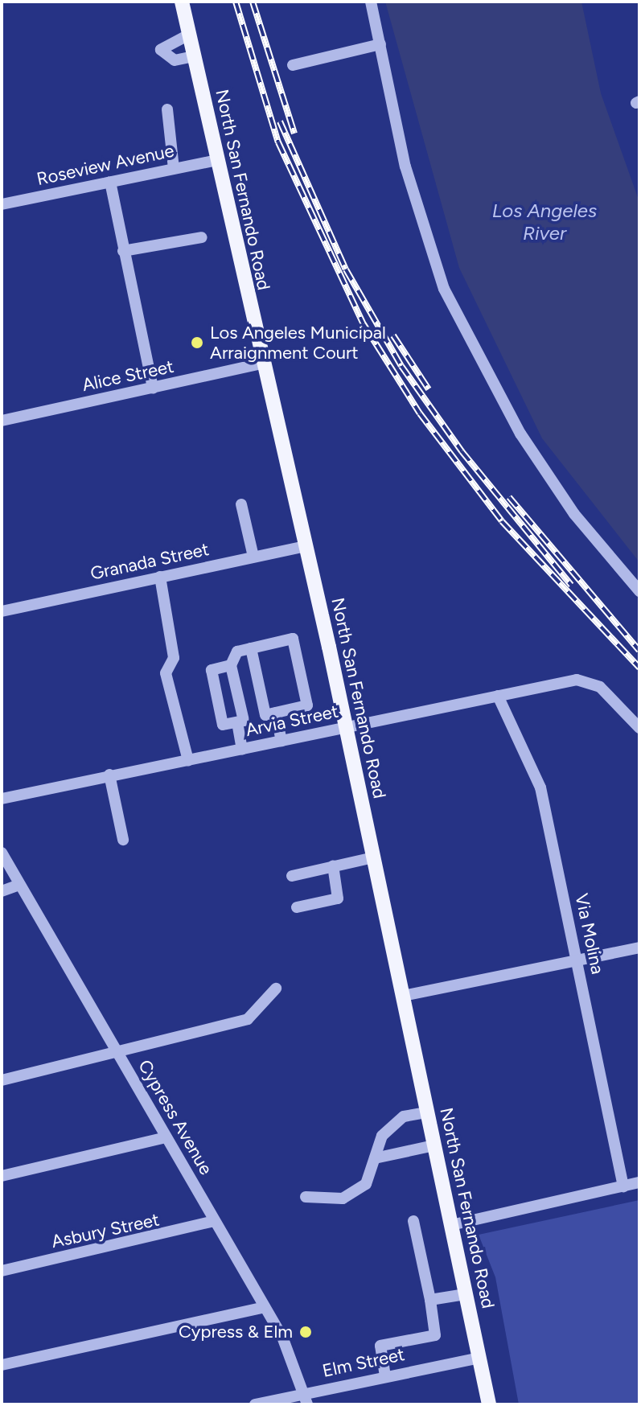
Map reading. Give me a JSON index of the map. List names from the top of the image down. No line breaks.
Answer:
{"streets":{"main road":["North San Fernando Road"],"street":["Roseview Avenue","Alice Street","Granada Street","Arvia Street","Via Molina","Cypress Avenue","Asbury Street","Elm Street"]},"crossings":[["Roseview Avenue","North San Fernando Road"],["North San Fernando Road","Alice Street"],["North San Fernando Road","Granada Street"],["North San Fernando Road","Arvia Street"],["North San Fernando Road","Elm Street"],["Arvia Street","Via Molina"],["Cypress Avenue","Asbury Street"],["Cypress Avenue","Elm Street"]],"water":["Los Angeles River"],"places":["Los Angeles Municipal Arraignment Court","Cypress & Elm"]}
